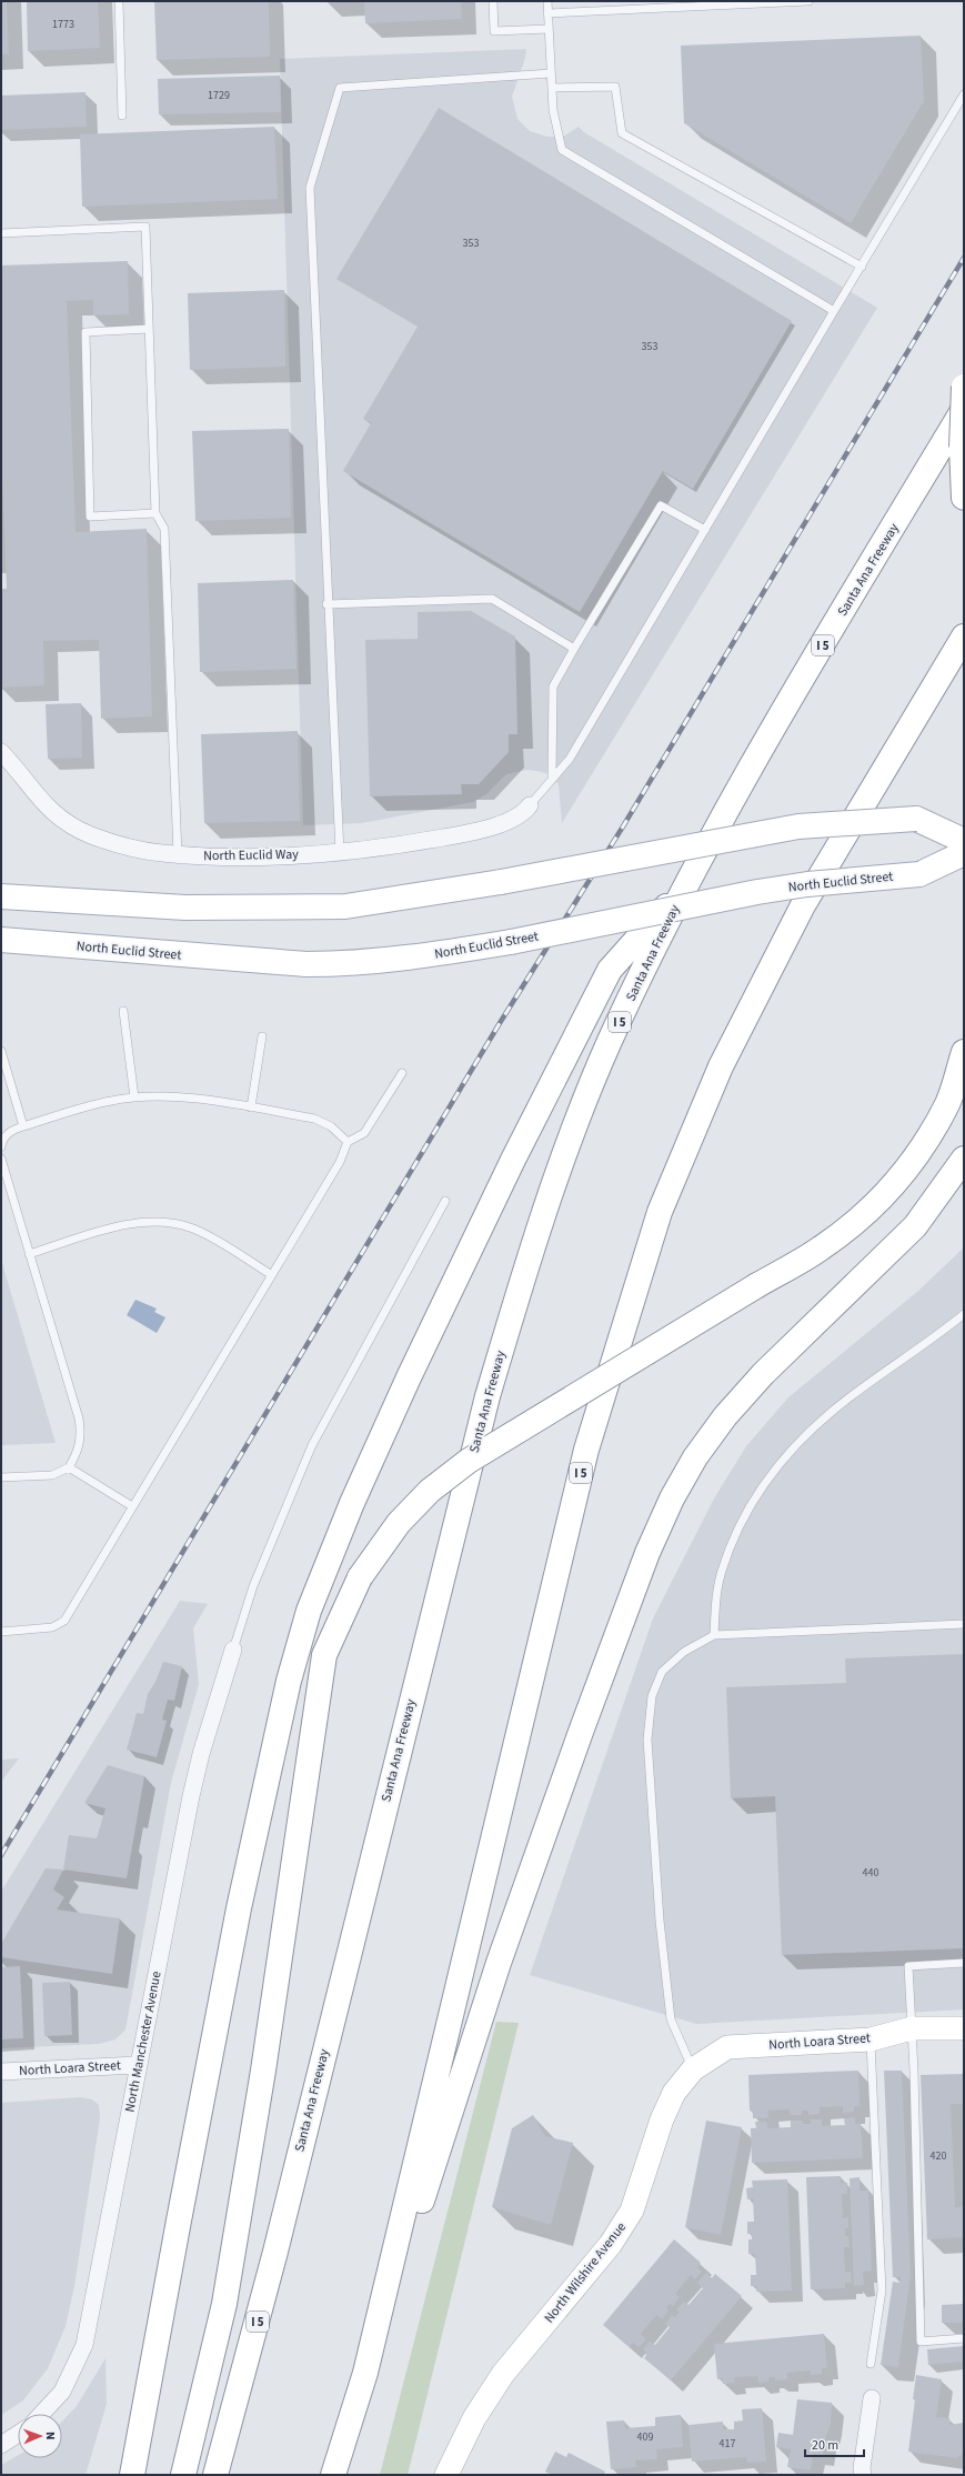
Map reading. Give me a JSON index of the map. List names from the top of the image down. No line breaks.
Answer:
{"streets":{"main road":["Santa Ana Freeway","I 5","North Euclid Street"],"street":["North Euclid Way","North Manchester Avenue","North Loara Street","North Wilshire Avenue"]},"crossings":[["North Manchester Avenue","North Loara Street"],["North Loara Street","North Wilshire Avenue"]],"house_numbers":["1773","1729","353","353","440","420","409","417"],"scale_bar":"20 m","north":"right"}
